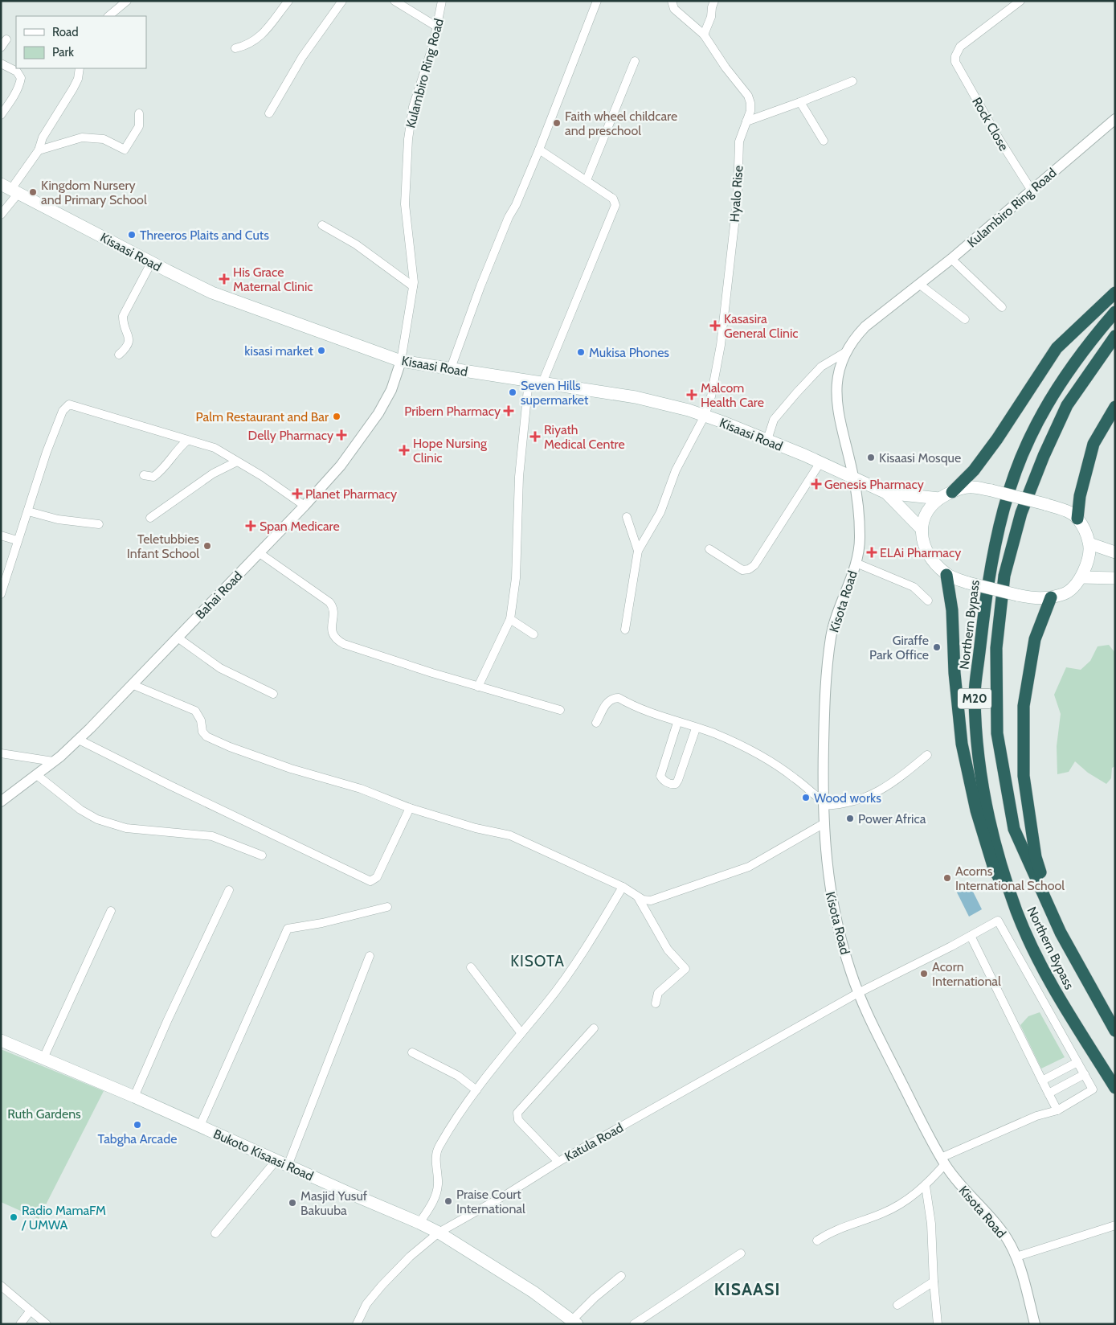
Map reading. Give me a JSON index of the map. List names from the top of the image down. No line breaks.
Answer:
{"streets":{"highway":["Northern Bypass","M20"],"main road":["Kisaasi Road","Bukoto Kisaasi Road"],"street":["Kulambiro Ring Road","Rock Close","Hyalo Rise","Bahai Road","Kisota Road","Katula Road"]},"crossings":[["Kulambiro Ring Road","Rock Close"],["Kulambiro Ring Road","Kisaasi Road"],["Kulambiro Ring Road","Bahai Road"],["Kulambiro Ring Road","Kisota Road"],["Hyalo Rise","Kisaasi Road"],["Kisaasi Road","Bahai Road"],["Kisaasi Road","Kisota Road"],["Kisota Road","Katula Road"],["Katula Road","Bukoto Kisaasi Road"]],"districts":["KISOTA","KISAASI"],"parks":["Ruth Gardens"],"places":{"other":["Faith wheel childcare and preschool","Kingdom Nursery and Primary School","Threeros Plaits and Cuts","kisasi market","Mukisa Phones","Seven Hills supermarket","Palm Restaurant and Bar","Kisaasi Mosque","Teletubbies Infant School","Giraffe Park Office","Wood works","Power Africa","Acorns International School","Acorn International","Tabgha Arcade","Praise Court International","Masjid Yusuf Bakuuba","Radio MamaFM / UMWA"],"health":["His Grace Maternal Clinic","Kasasira General Clinic","Malcom Health Care","Pribern Pharmacy","Delly Pharmacy","Riyath Medical Centre","Hope Nursing Clinic","Genesis Pharmacy","Planet Pharmacy","Span Medicare","ELAi Pharmacy"]},"legend":["Road","Park"]}
